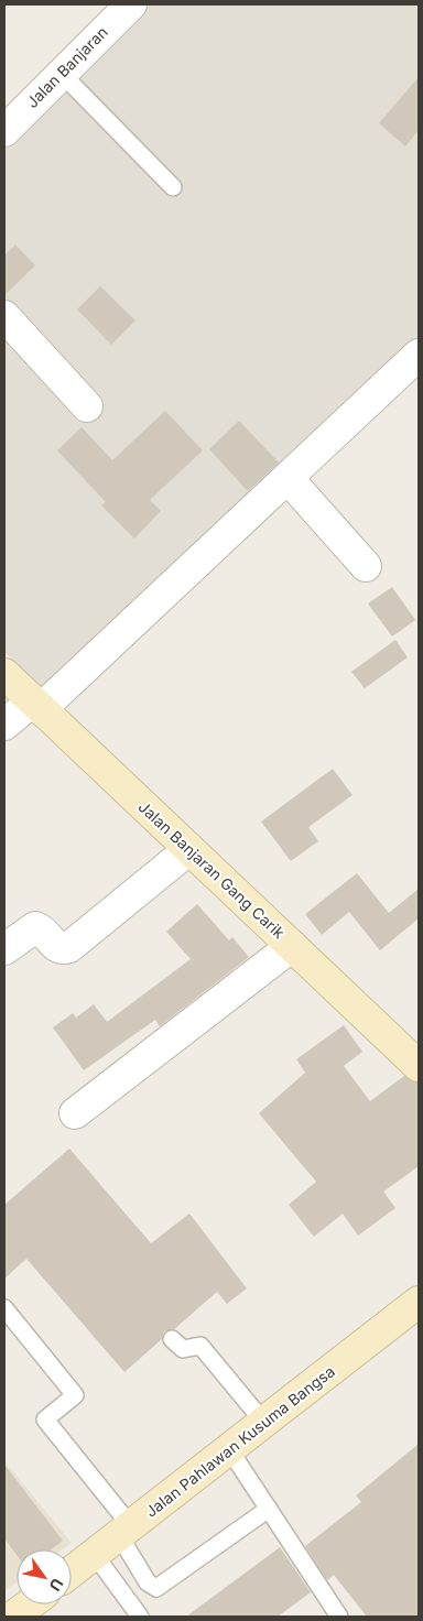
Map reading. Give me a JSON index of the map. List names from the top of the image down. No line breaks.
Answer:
{"streets":{"street":["Jalan Banjaran","Jalan Banjaran Gang Carik","Jalan Pahlawan Kusuma Bangsa"]},"north":"bottom right"}
